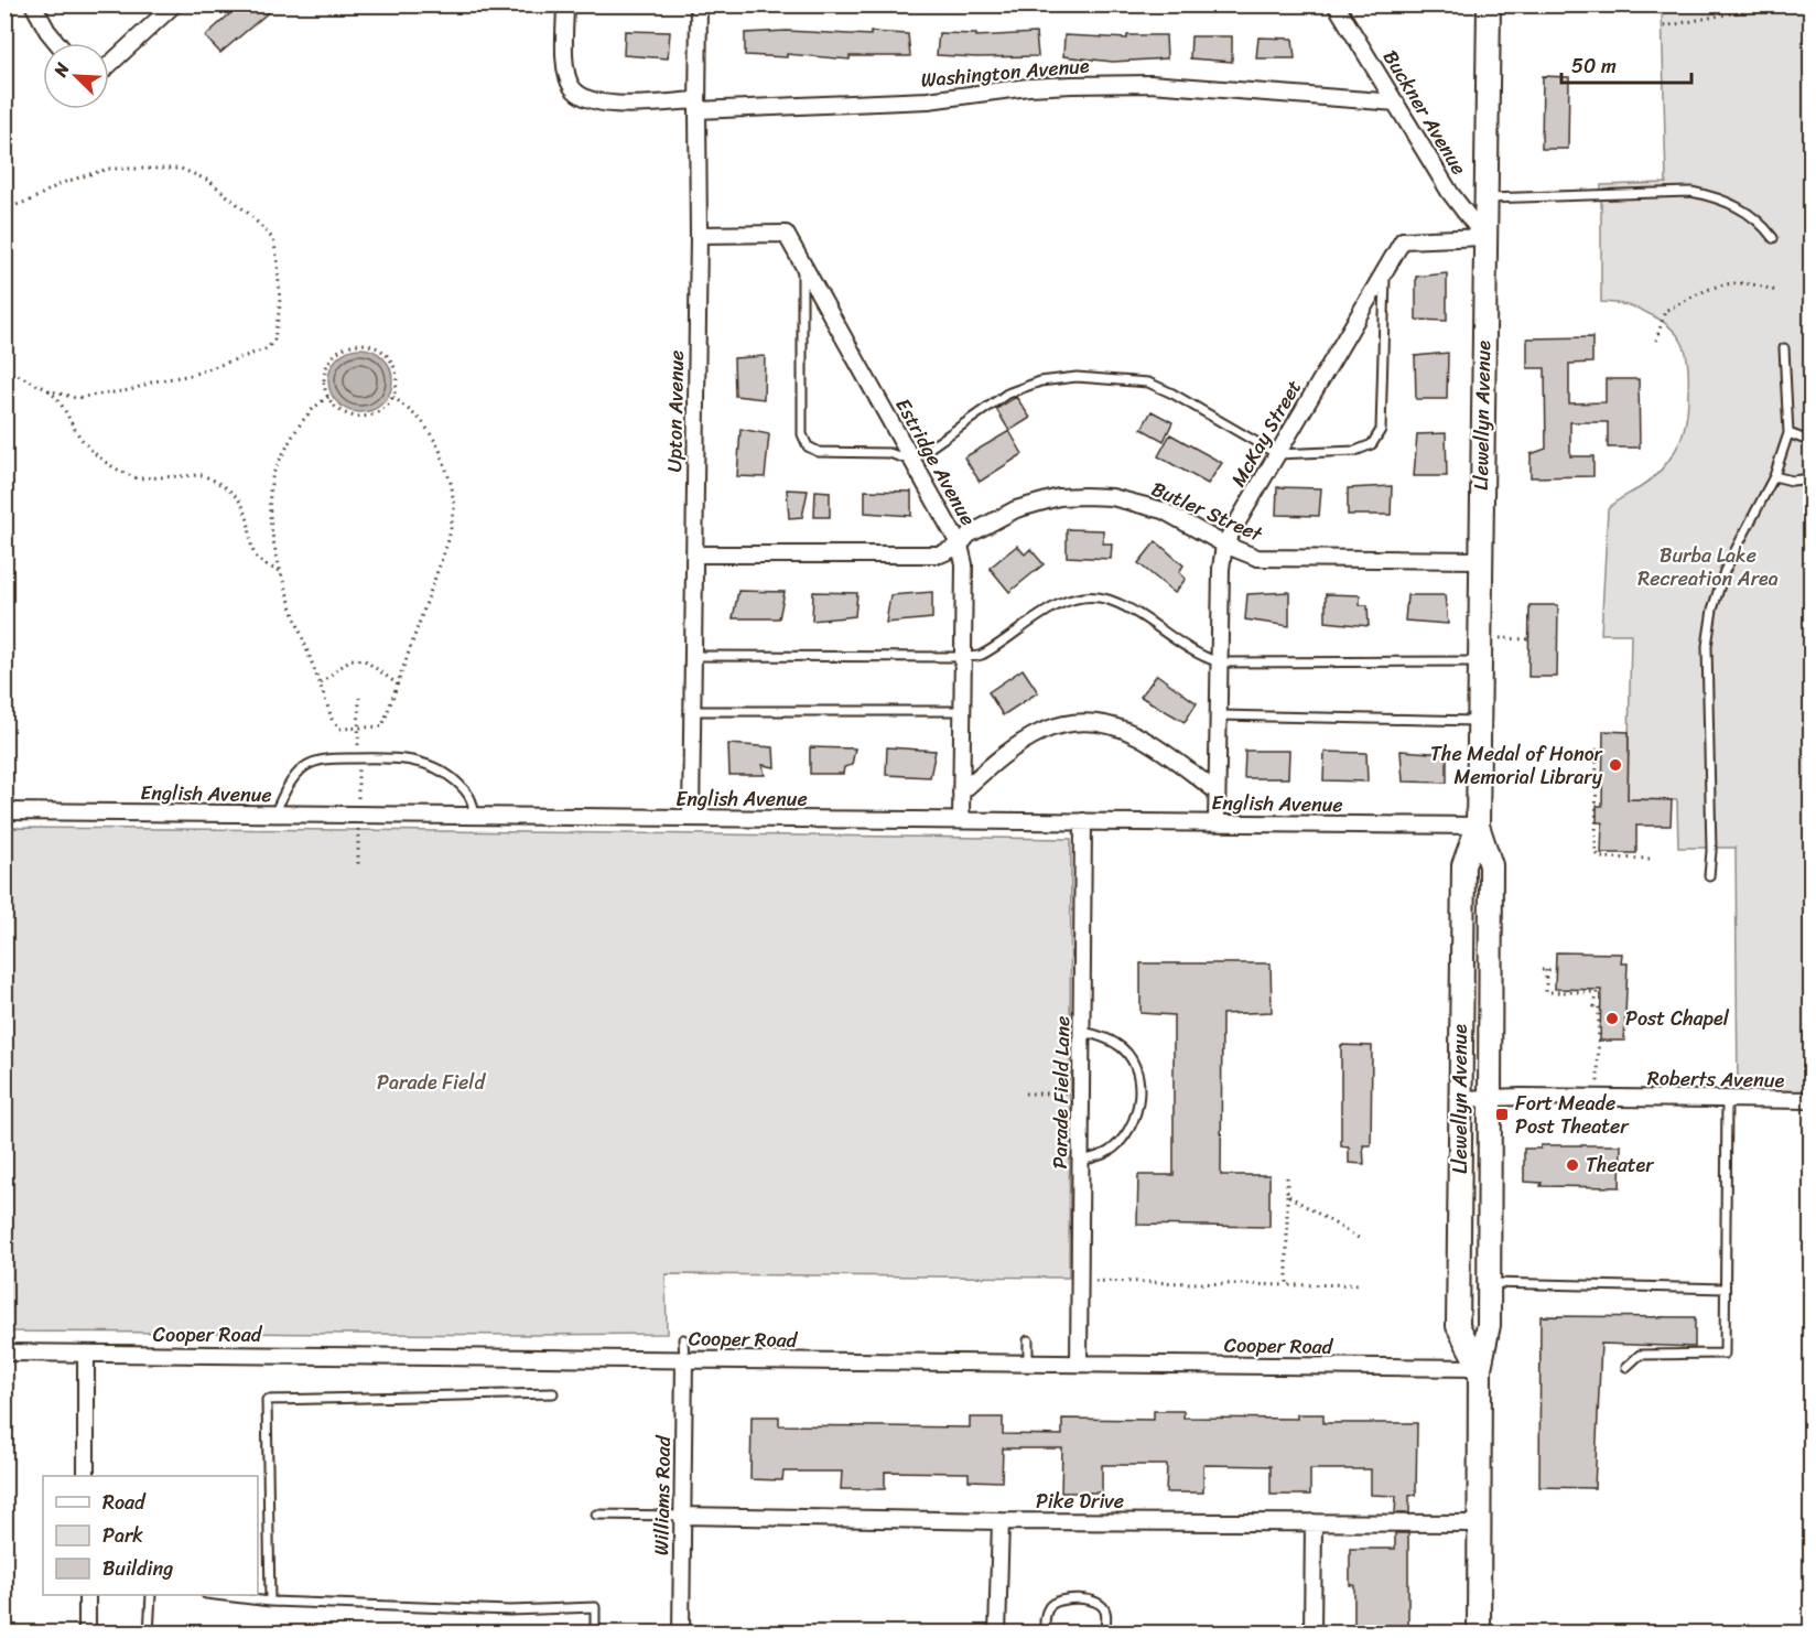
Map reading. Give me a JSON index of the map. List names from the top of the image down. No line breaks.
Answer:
{"streets":{"street":["Washington Avenue","Buckner Avenue","Upton Avenue","Llewellyn Avenue","McKay Street","Estridge Avenue","Butler Street","English Avenue","Roberts Avenue","Parade Field Lane","Cooper Road","Williams Road","Pike Drive"]},"crossings":[["Washington Avenue","Buckner Avenue"],["Washington Avenue","Upton Avenue"],["Buckner Avenue","Llewellyn Avenue"],["Buckner Avenue","McKay Street"],["Upton Avenue","Estridge Avenue"],["Upton Avenue","Butler Street"],["Upton Avenue","English Avenue"],["Llewellyn Avenue","McKay Street"],["Llewellyn Avenue","Butler Street"],["Llewellyn Avenue","English Avenue"],["Llewellyn Avenue","Roberts Avenue"],["Llewellyn Avenue","Cooper Road"],["Llewellyn Avenue","Pike Drive"],["McKay Street","Butler Street"],["McKay Street","English Avenue"],["Estridge Avenue","Butler Street"],["Estridge Avenue","English Avenue"],["English Avenue","Parade Field Lane"],["Parade Field Lane","Cooper Road"],["Cooper Road","Williams Road"],["Williams Road","Pike Drive"]],"parks":["Burba Lake Recreation Area","Parade Field"],"places":{"other":["The Medal of Honor Memorial Library","Post Chapel","Theater"],"transit":["Fort Meade Post Theater"]},"legend":["Road","Park","Building"],"scale_bar":"50 m","north":"top left"}
